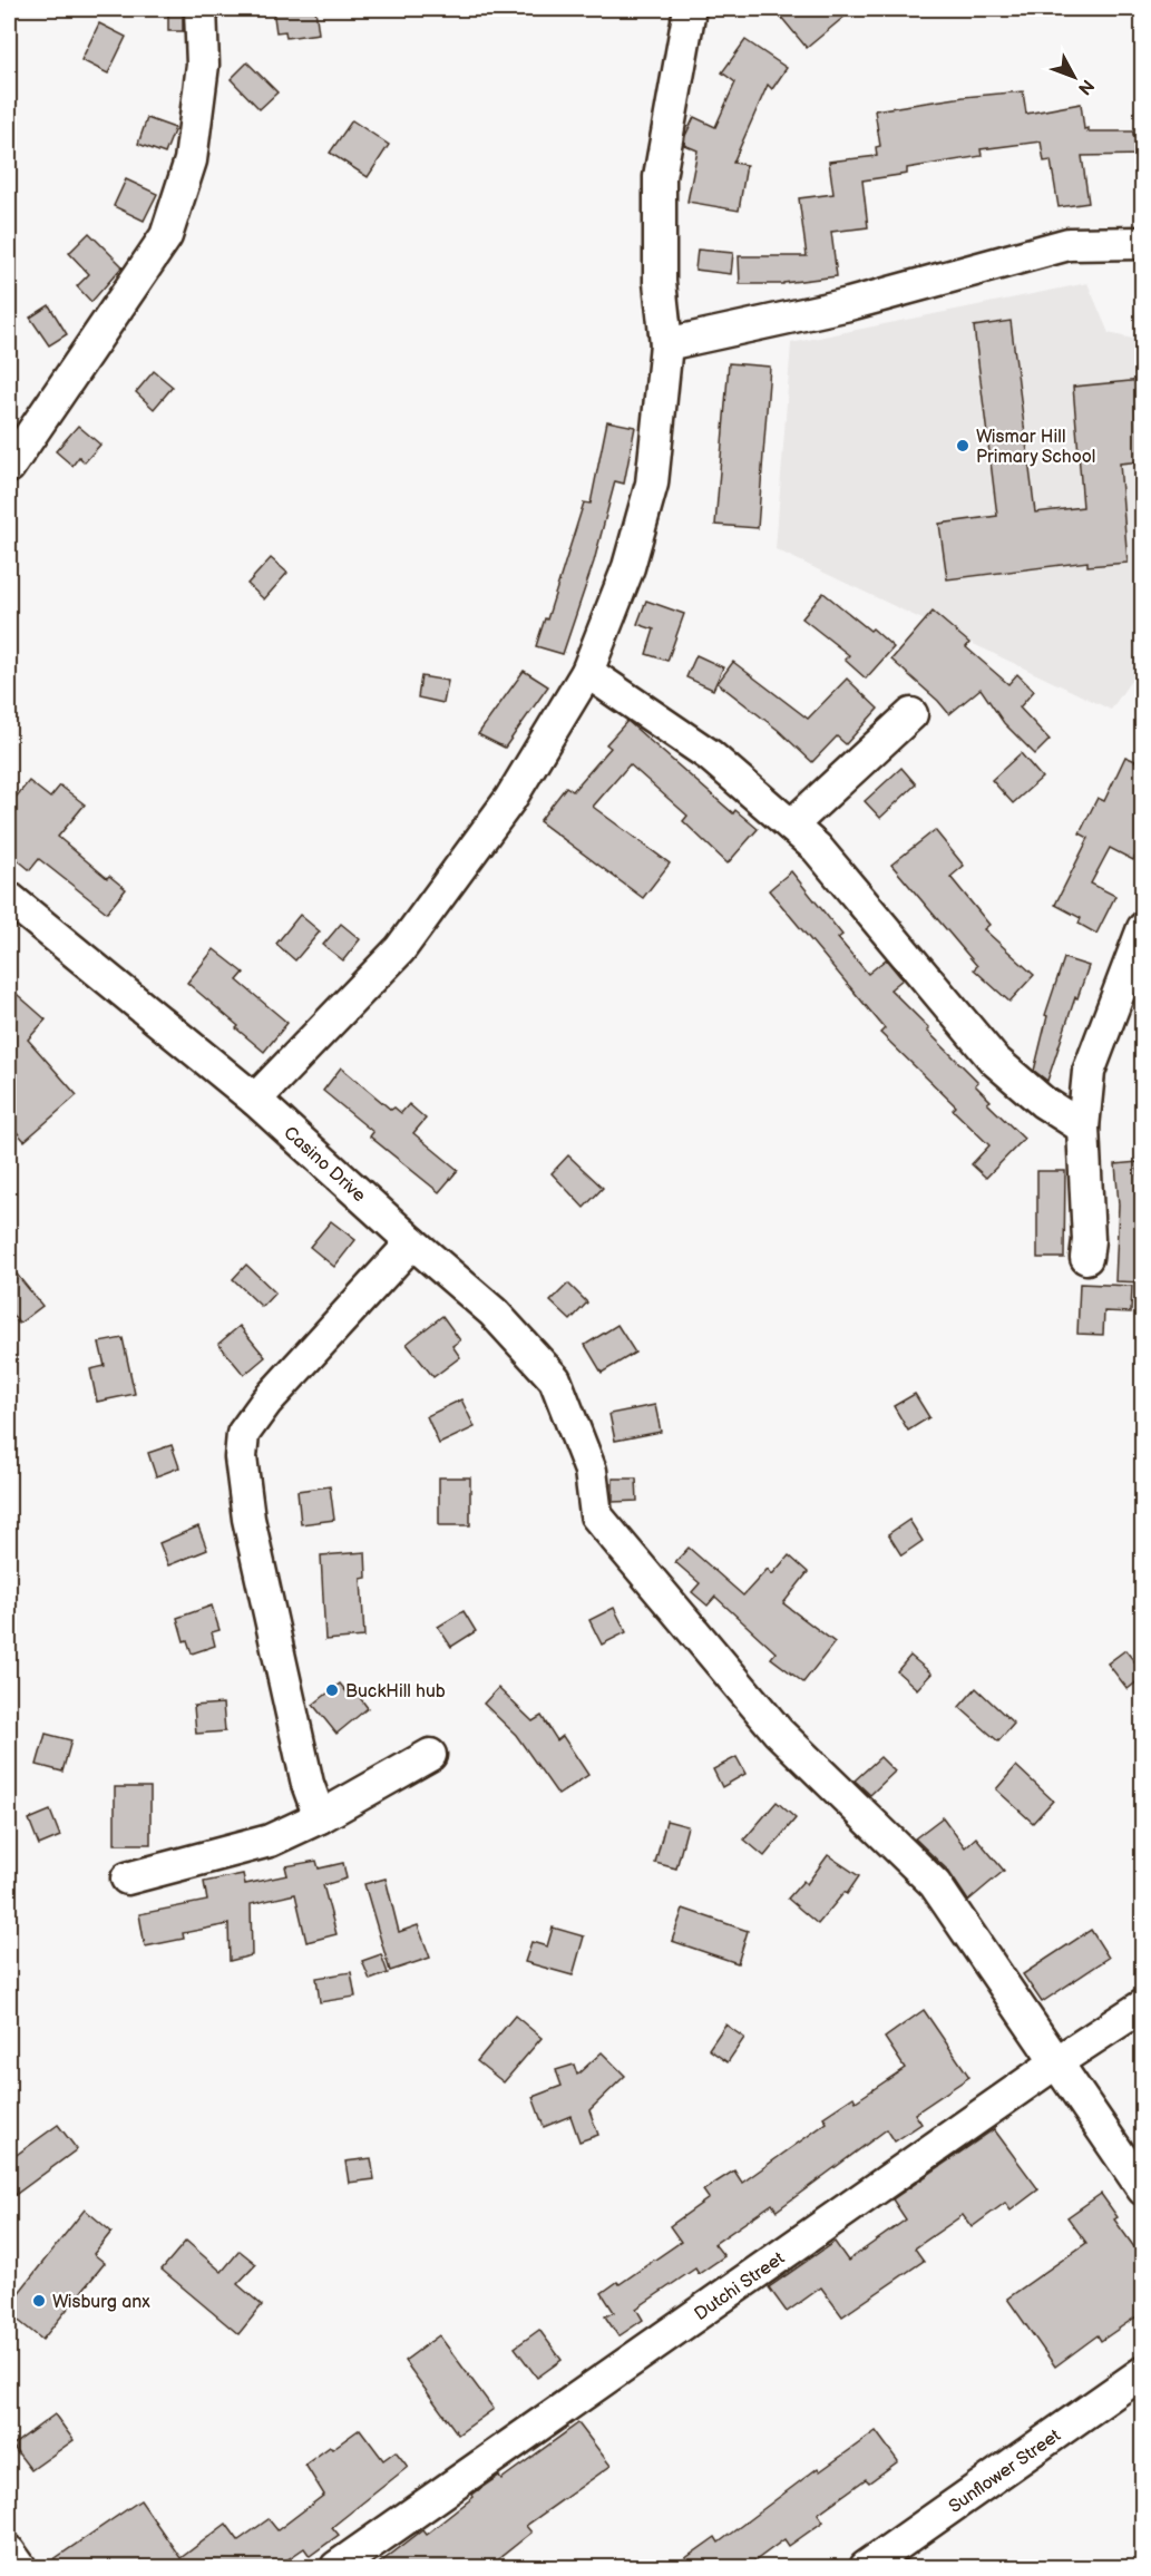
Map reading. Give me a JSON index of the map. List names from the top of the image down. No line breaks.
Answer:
{"streets":{"street":["Casino Drive","Dutchi Street","Sunflower Street"]},"crossings":[["Casino Drive","Dutchi Street"]],"places":["Wismar Hill Primary School","BuckHill hub","Wisburg anx"],"north":"bottom right"}
